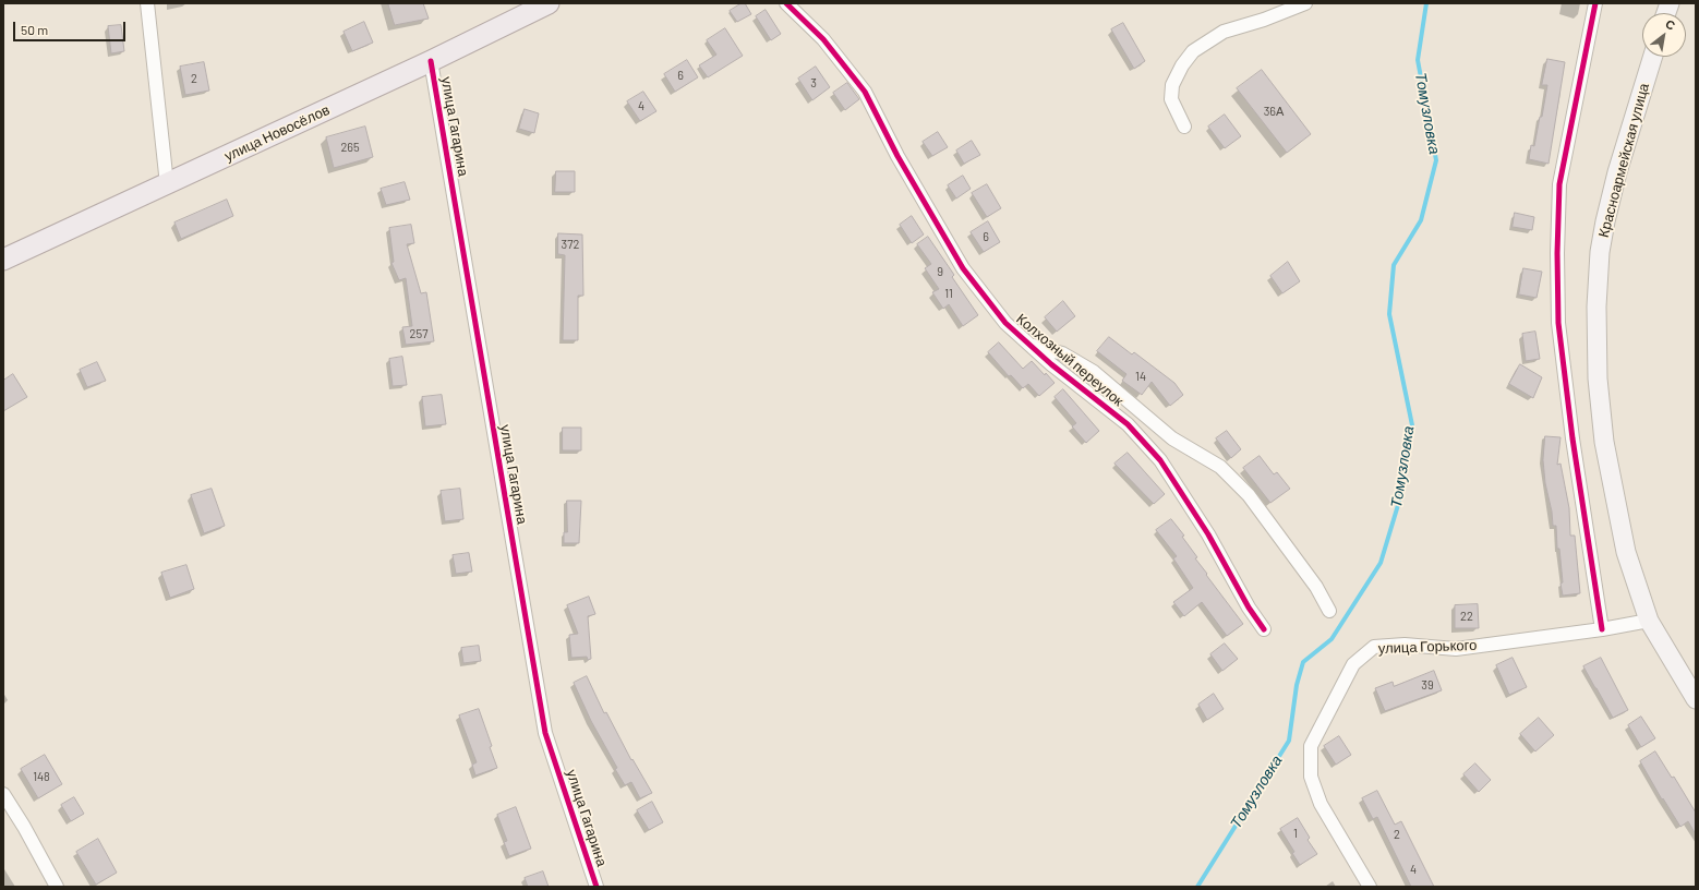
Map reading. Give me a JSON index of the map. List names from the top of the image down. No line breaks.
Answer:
{"streets":{"main road":["улица Новосёлов","Красноармейская улица"],"street":["улица Гагарина","Колхозный переулок","улица Горького"]},"crossings":[["улица Гагарина","улица Новосёлов"],["Красноармейская улица","улица Горького"]],"water":["Томузловка"],"house_numbers":["6","2","3","4","36А","265","6","372","9","11","257","14","22","39","148","1","2","4"],"scale_bar":"50 m","north":"top right"}
